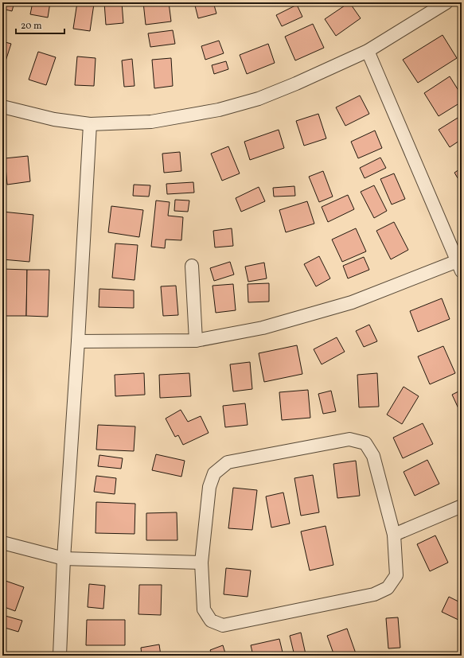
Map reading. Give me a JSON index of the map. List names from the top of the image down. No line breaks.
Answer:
{"scale_bar":"20 m"}
